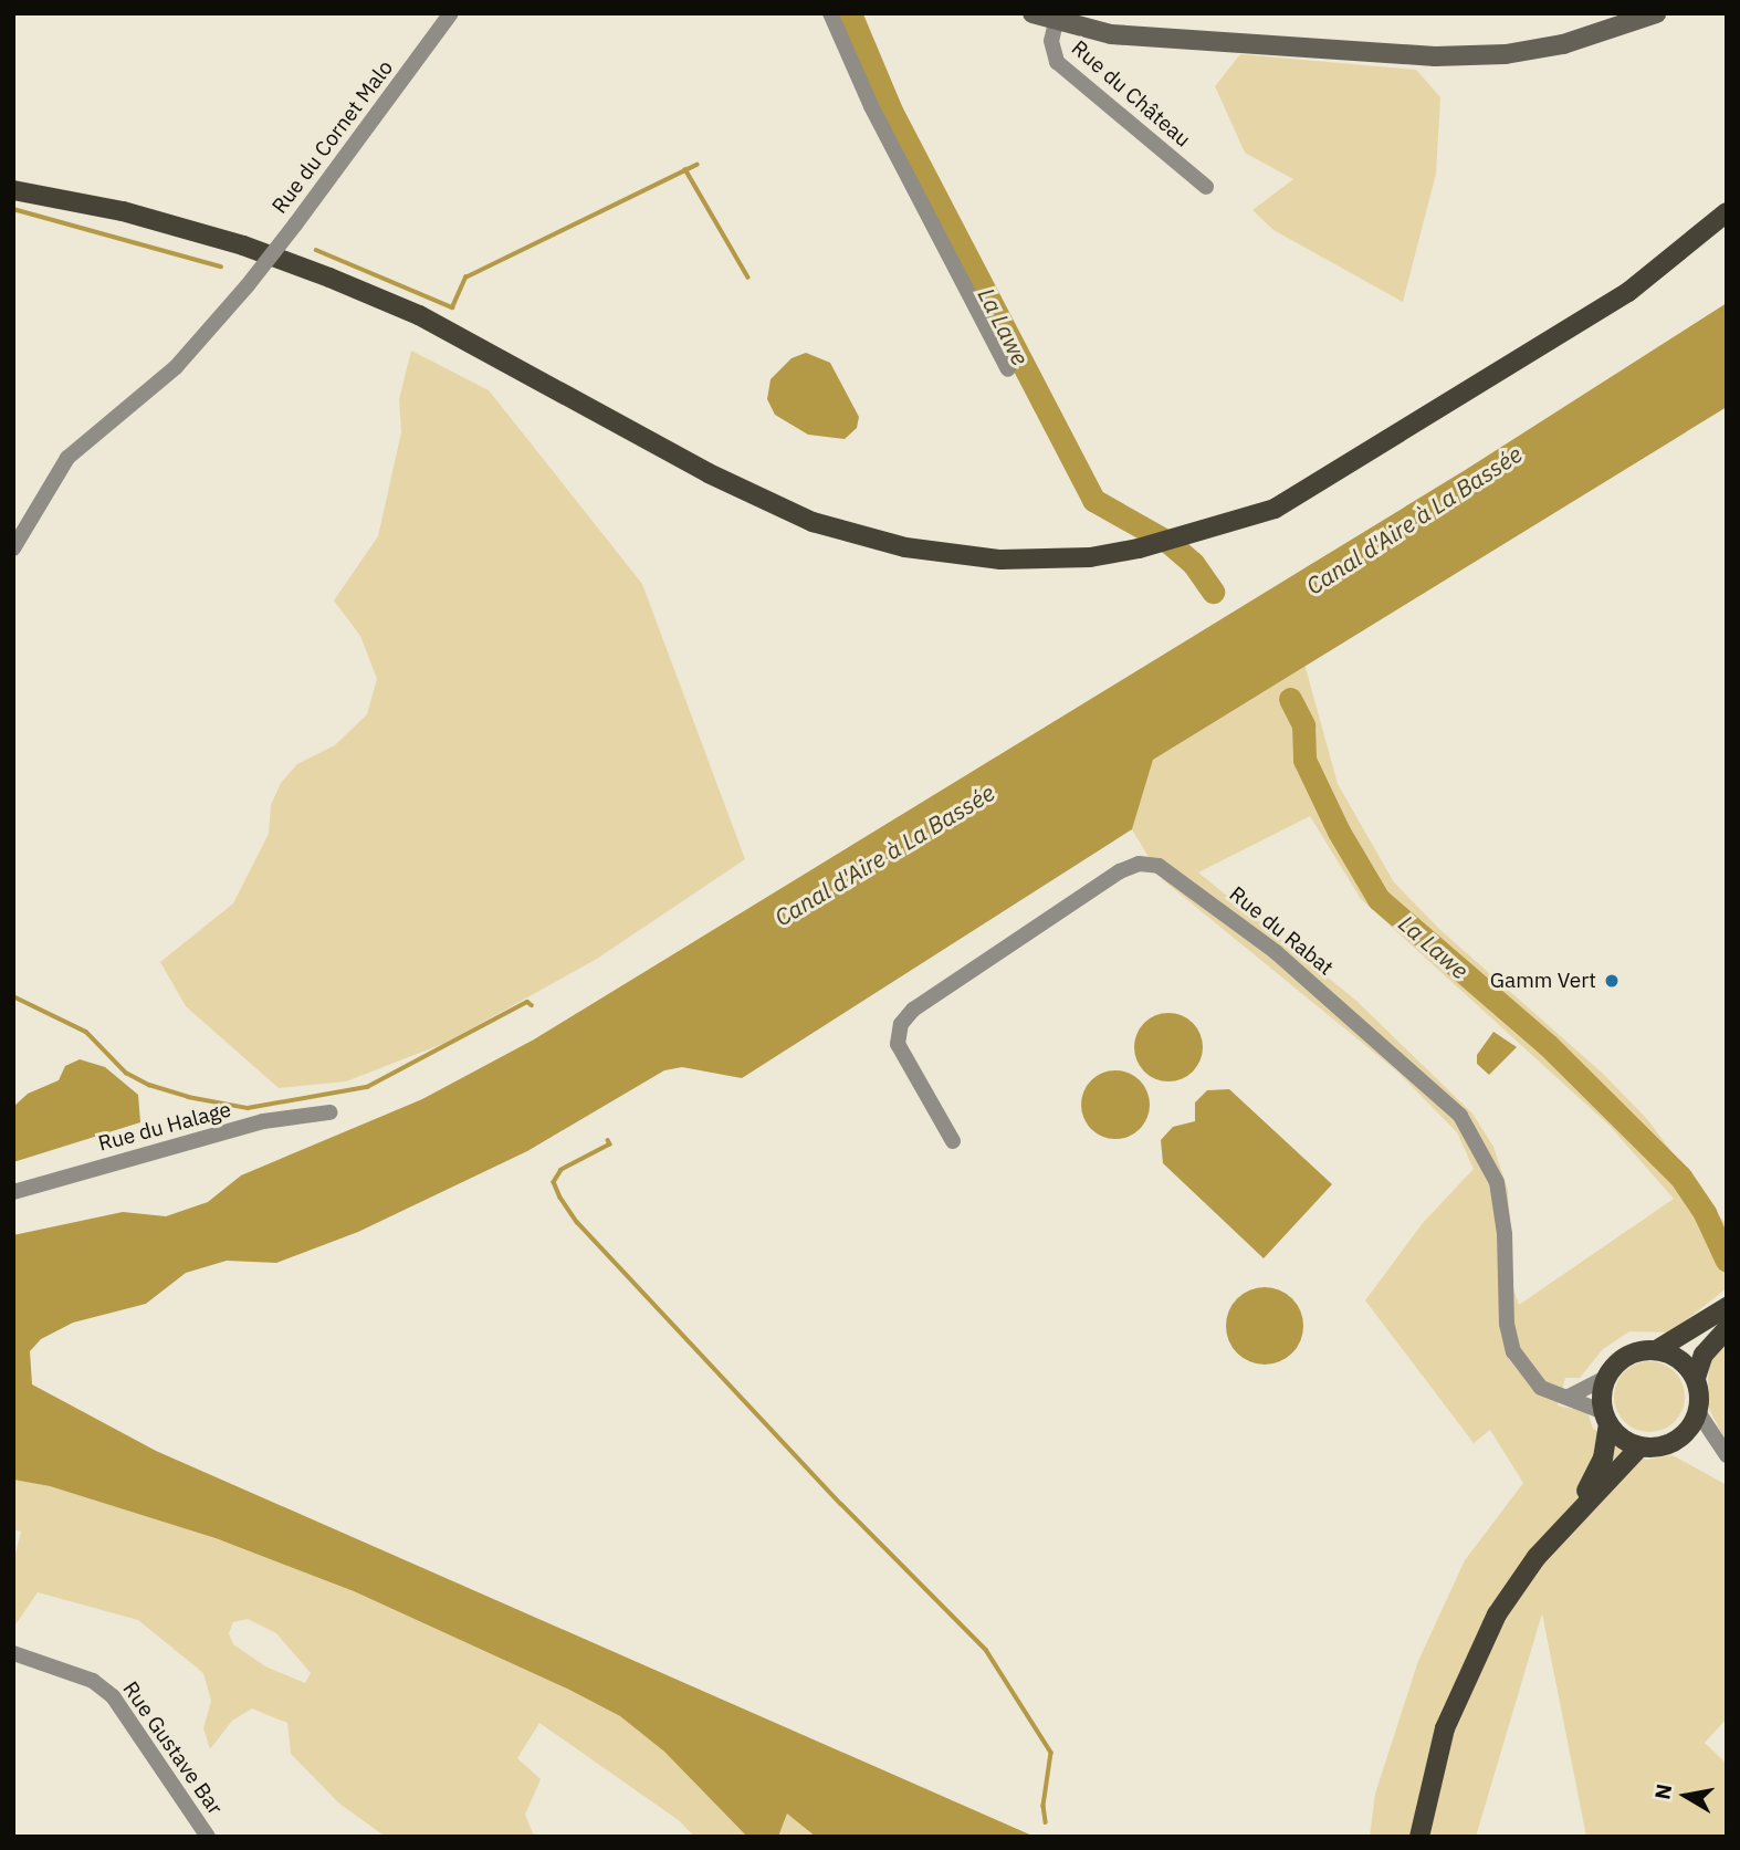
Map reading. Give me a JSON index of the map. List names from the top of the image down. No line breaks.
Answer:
{"streets":{"street":["Rue du Château","Rue du Cornet Malo","Rue du Rabat","Rue du Halage","Rue Gustave Bar"]},"water":["La Lawe","Canal d'Aire à La Bassée"],"places":["Gamm Vert"],"north":"left"}
